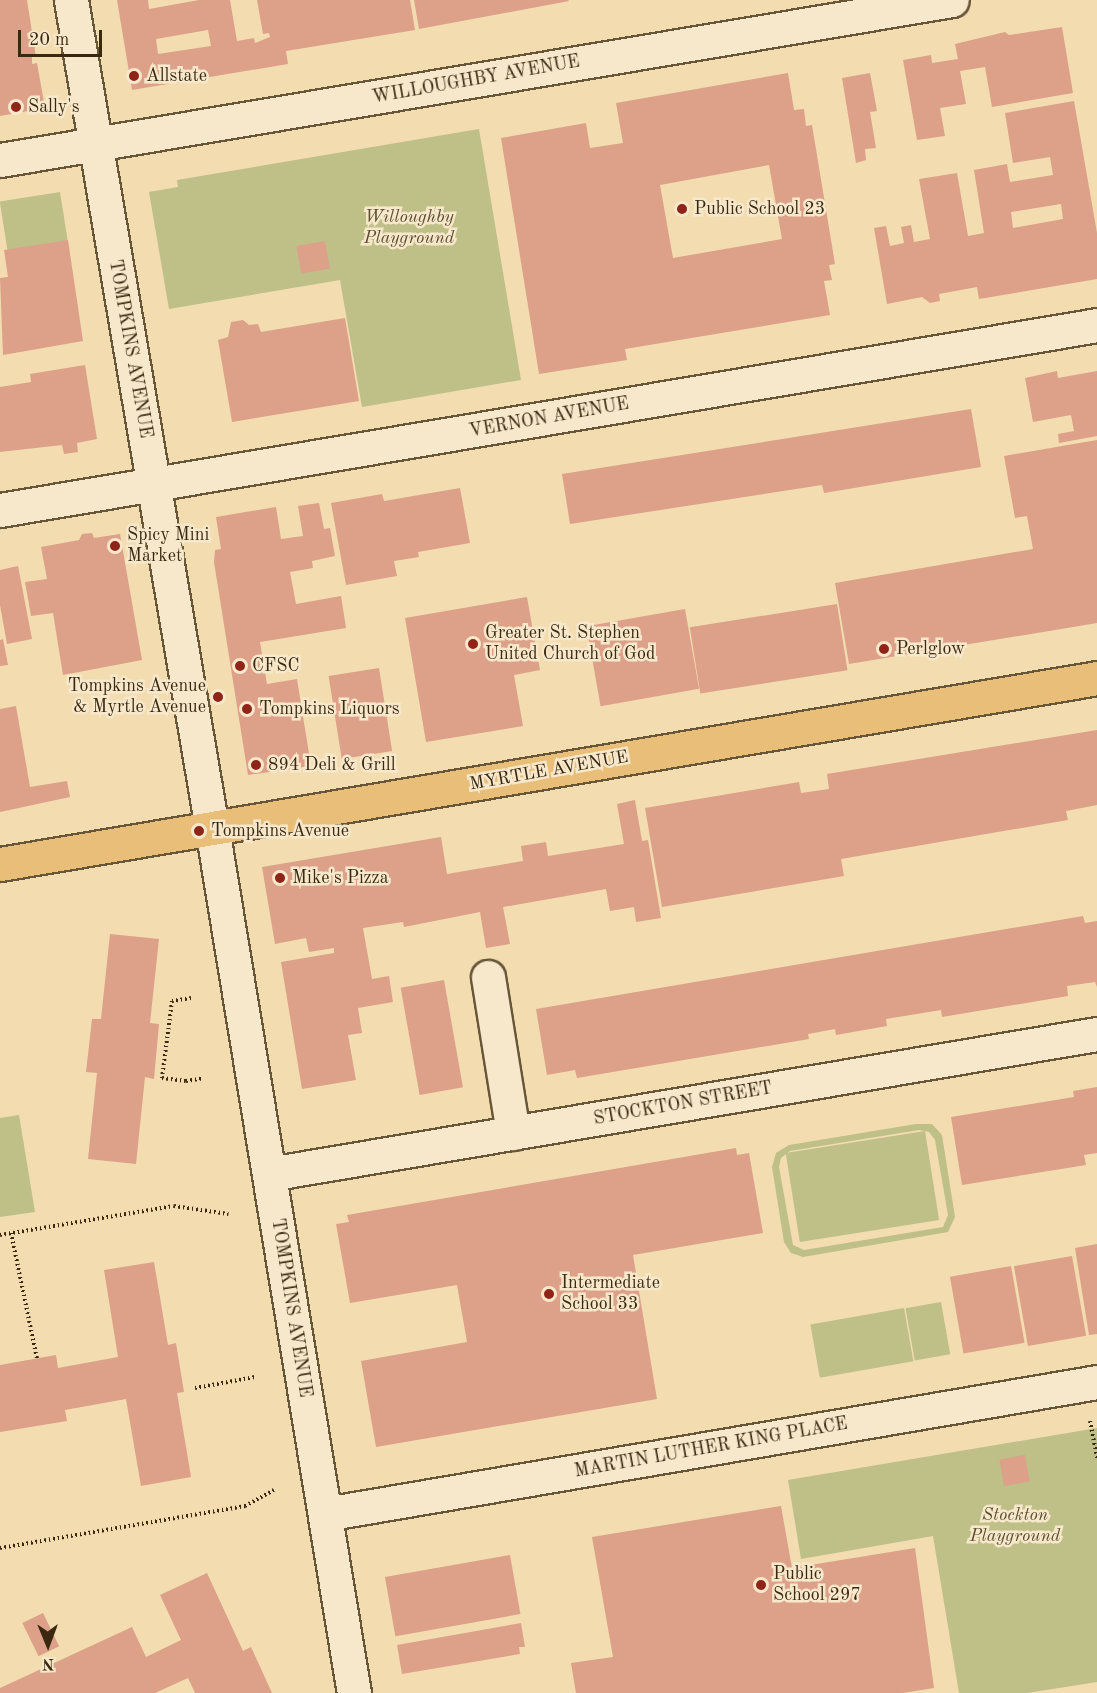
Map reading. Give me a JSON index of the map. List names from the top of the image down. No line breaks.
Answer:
{"streets":{"main road":["MYRTLE AVENUE"],"street":["WILLOUGHBY AVENUE","TOMPKINS AVENUE","VERNON AVENUE","STOCKTON STREET","MARTIN LUTHER KING PLACE"]},"crossings":[["WILLOUGHBY AVENUE","TOMPKINS AVENUE"],["TOMPKINS AVENUE","VERNON AVENUE"],["TOMPKINS AVENUE","MYRTLE AVENUE"],["TOMPKINS AVENUE","STOCKTON STREET"],["TOMPKINS AVENUE","MARTIN LUTHER KING PLACE"]],"parks":["Willoughby Playground","Stockton Playground"],"places":["Allstate","Sally's","Public School 23","Spicy Mini Market","Greater St. Stephen United Church of God","Perlglow","CFSC","Tompkins Avenue & Myrtle Avenue","Tompkins Liquors","894 Deli & Grill","Tompkins Avenue","Mike's Pizza","Intermediate School 33","Public School 297"],"scale_bar":"20 m","north":"bottom"}
